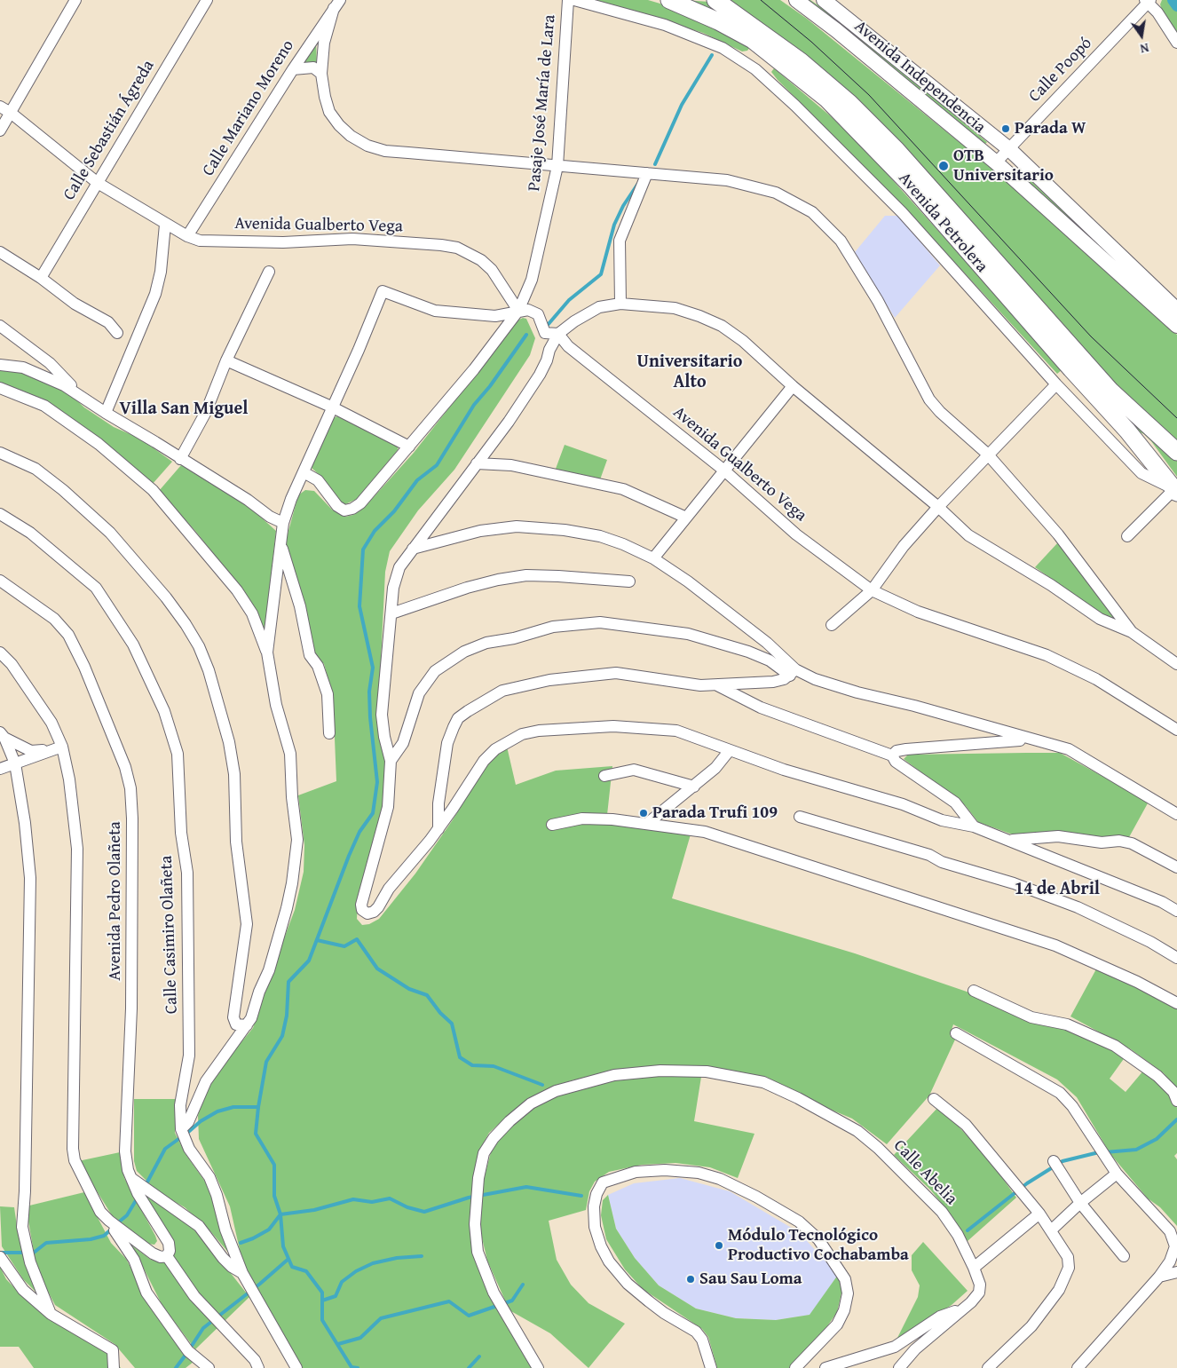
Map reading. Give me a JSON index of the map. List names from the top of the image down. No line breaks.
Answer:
{"streets":{"highway":["Avenida Petrolera"],"main road":["Avenida Independencia"],"street":["Calle Poopó","Pasaje José María de Lara","Calle Mariano Moreno","Calle Sebastián Ágreda","Avenida Gualberto Vega","Avenida Pedro Olañeta","Calle Casimiro Olañeta","Calle Abelia"]},"crossings":[["Calle Poopó","Avenida Independencia"],["Pasaje José María de Lara","Avenida Gualberto Vega"],["Calle Mariano Moreno","Avenida Gualberto Vega"],["Calle Sebastián Ágreda","Avenida Gualberto Vega"]],"districts":["Universitario Alto","Villa San Miguel","14 de Abril"],"places":["Parada W","OTB Universitario","Parada Trufi 109","Módulo Tecnológico Productivo Cochabamba","Sau Sau Loma"],"north":"bottom"}
